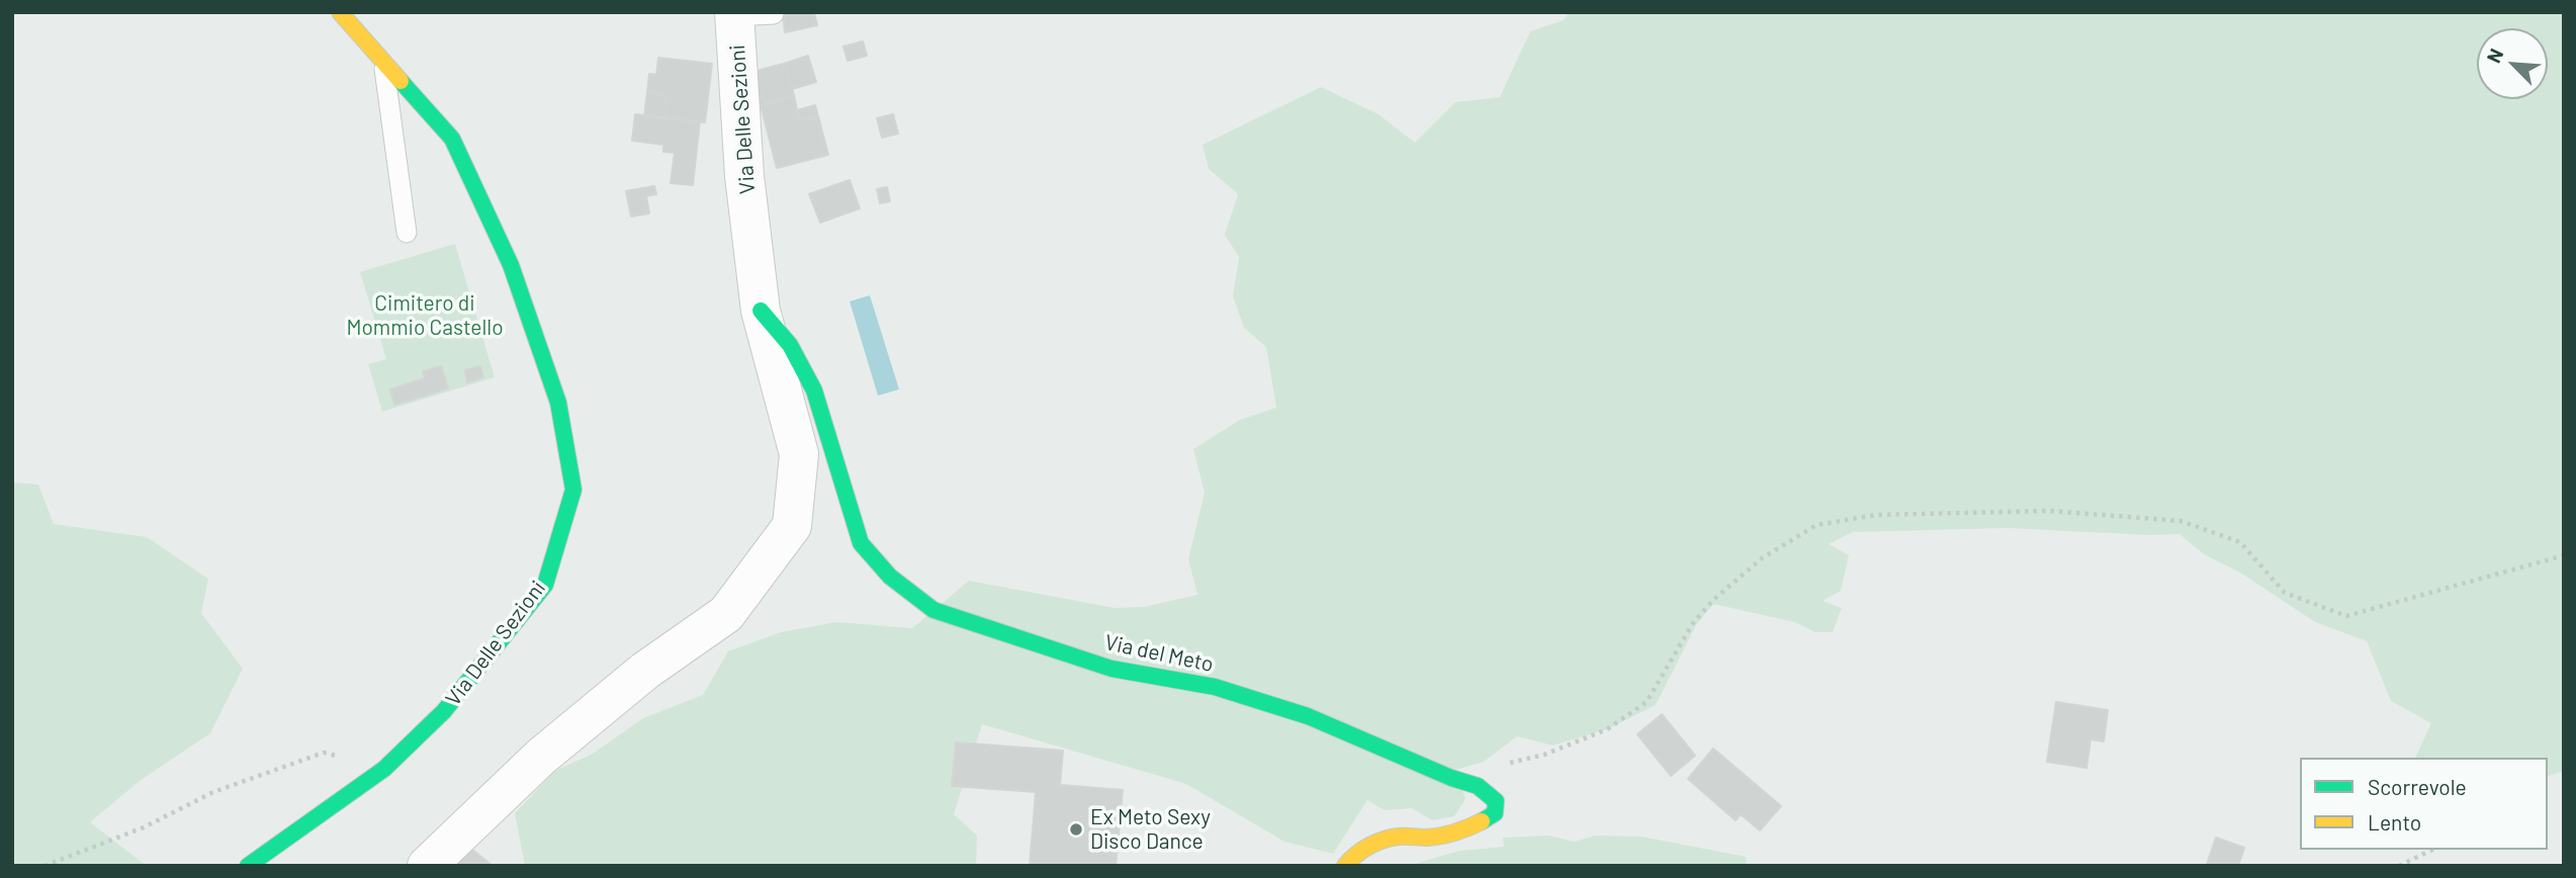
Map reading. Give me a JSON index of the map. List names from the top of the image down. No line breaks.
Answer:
{"streets":{"street":["Via Delle Sezioni","Via del Meto"]},"crossings":[["Via Delle Sezioni","Via del Meto"]],"parks":["Cimitero di Mommio Castello"],"places":["Ex Meto Sexy Disco Dance"],"legend":["Scorrevole","Lento"],"north":"top left"}
